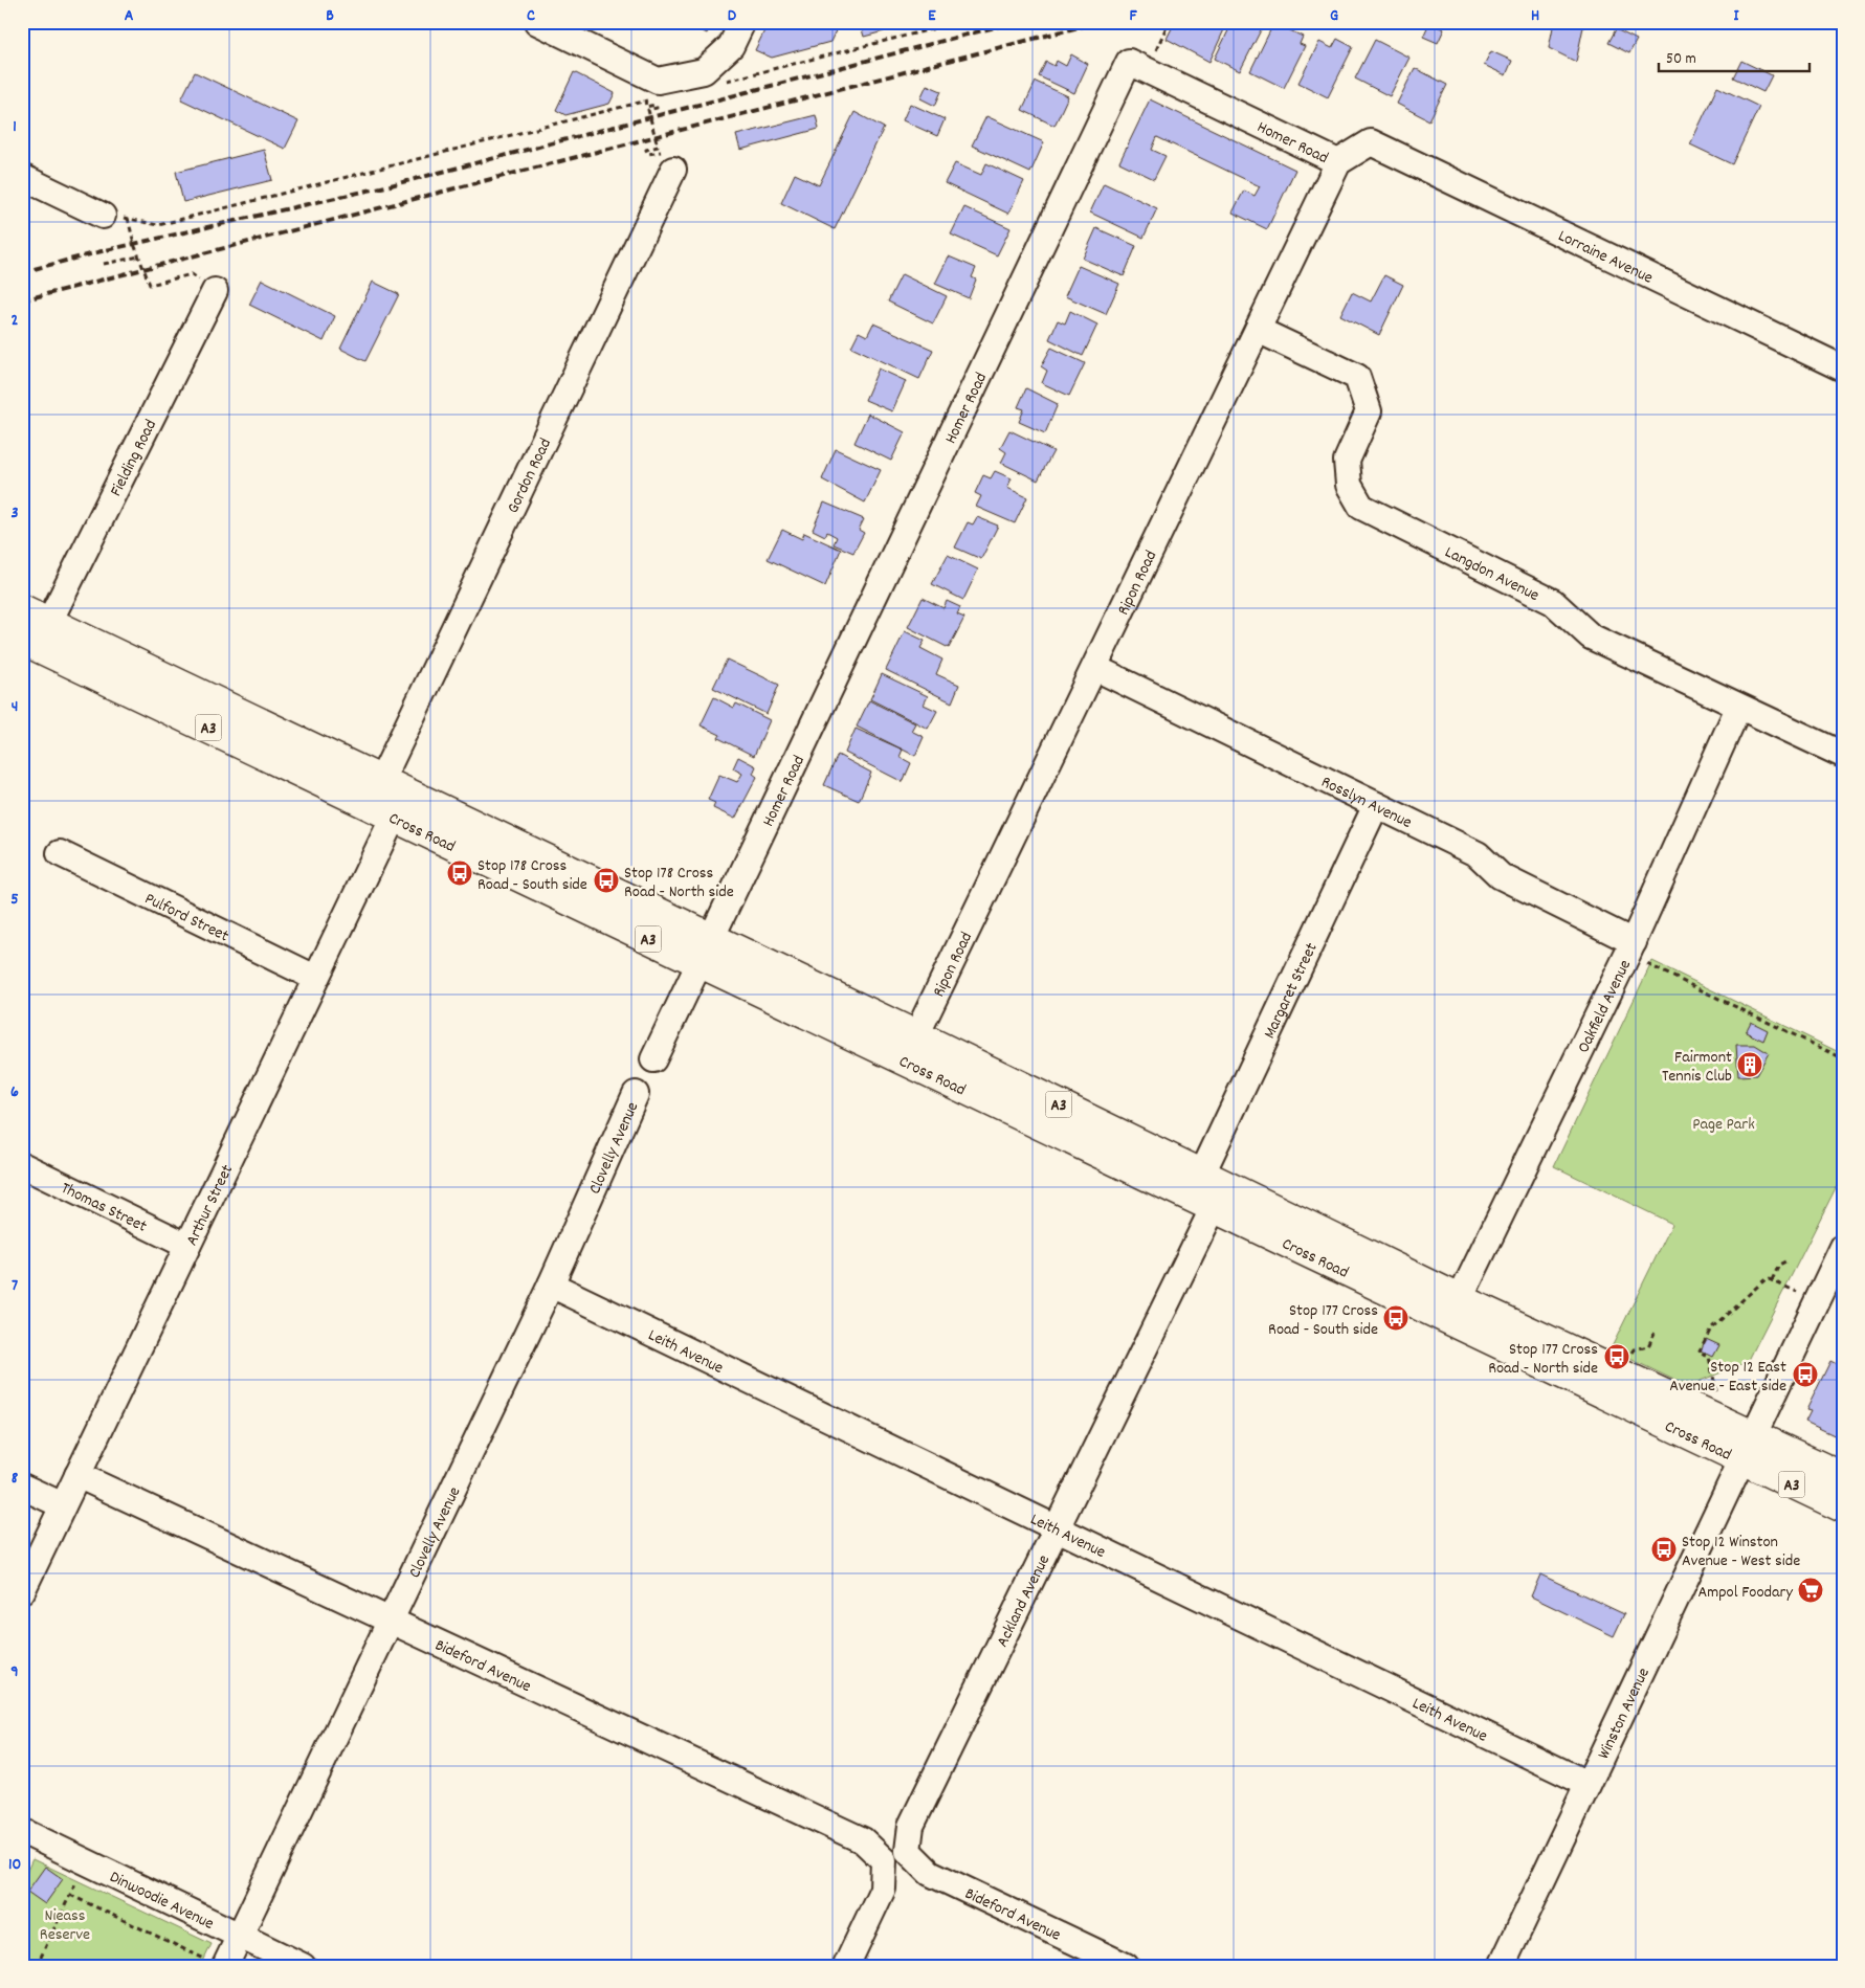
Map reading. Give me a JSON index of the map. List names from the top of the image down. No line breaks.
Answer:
{"streets":{"highway":["A3","Cross Road"],"street":["Homer Road","Lorraine Avenue","Fielding Road","Gordon Road","Langdon Avenue","Ripon Road","Rosslyn Avenue","Pulford Street","Margaret Street","Oakfield Avenue","Clovelly Avenue","Arthur Street","Thomas Street","Leith Avenue","Ackland Avenue","Bideford Avenue","Winston Avenue","Dinwoodie Avenue"]},"crossings":[["Homer Road","Lorraine Avenue"],["Homer Road","Ripon Road"],["Homer Road","Cross Road"],["Lorraine Avenue","Ripon Road"],["Fielding Road","Cross Road"],["Gordon Road","Cross Road"],["Langdon Avenue","Ripon Road"],["Langdon Avenue","Oakfield Avenue"],["Ripon Road","Rosslyn Avenue"],["Ripon Road","Cross Road"],["Rosslyn Avenue","Margaret Street"],["Rosslyn Avenue","Oakfield Avenue"],["Cross Road","Margaret Street"],["Cross Road","Oakfield Avenue"],["Cross Road","Arthur Street"],["Cross Road","Ackland Avenue"],["Cross Road","Winston Avenue"],["Pulford Street","Arthur Street"],["Clovelly Avenue","Leith Avenue"],["Clovelly Avenue","Bideford Avenue"],["Clovelly Avenue","Dinwoodie Avenue"],["Arthur Street","Thomas Street"],["Arthur Street","Bideford Avenue"],["Leith Avenue","Ackland Avenue"],["Leith Avenue","Winston Avenue"],["Ackland Avenue","Bideford Avenue"]],"parks":["Page Park","Nieass Reserve"],"places":{"bus stop":["Stop 178 Cross Road - South side","Stop 178 Cross Road - North side","Stop 177 Cross Road - South side","Stop 177 Cross Road - North side","Stop 12 East Avenue - East side","Stop 12 Winston Avenue - West side"],"building":["Fairmont Tennis Club"],"supermarket":["Ampol Foodary"]},"scale_bar":"50 m","grid":{"columns":["A","B","C","D","E","F","G","H","I"],"rows":["1","2","3","4","5","6","7","8","9","10"]}}
